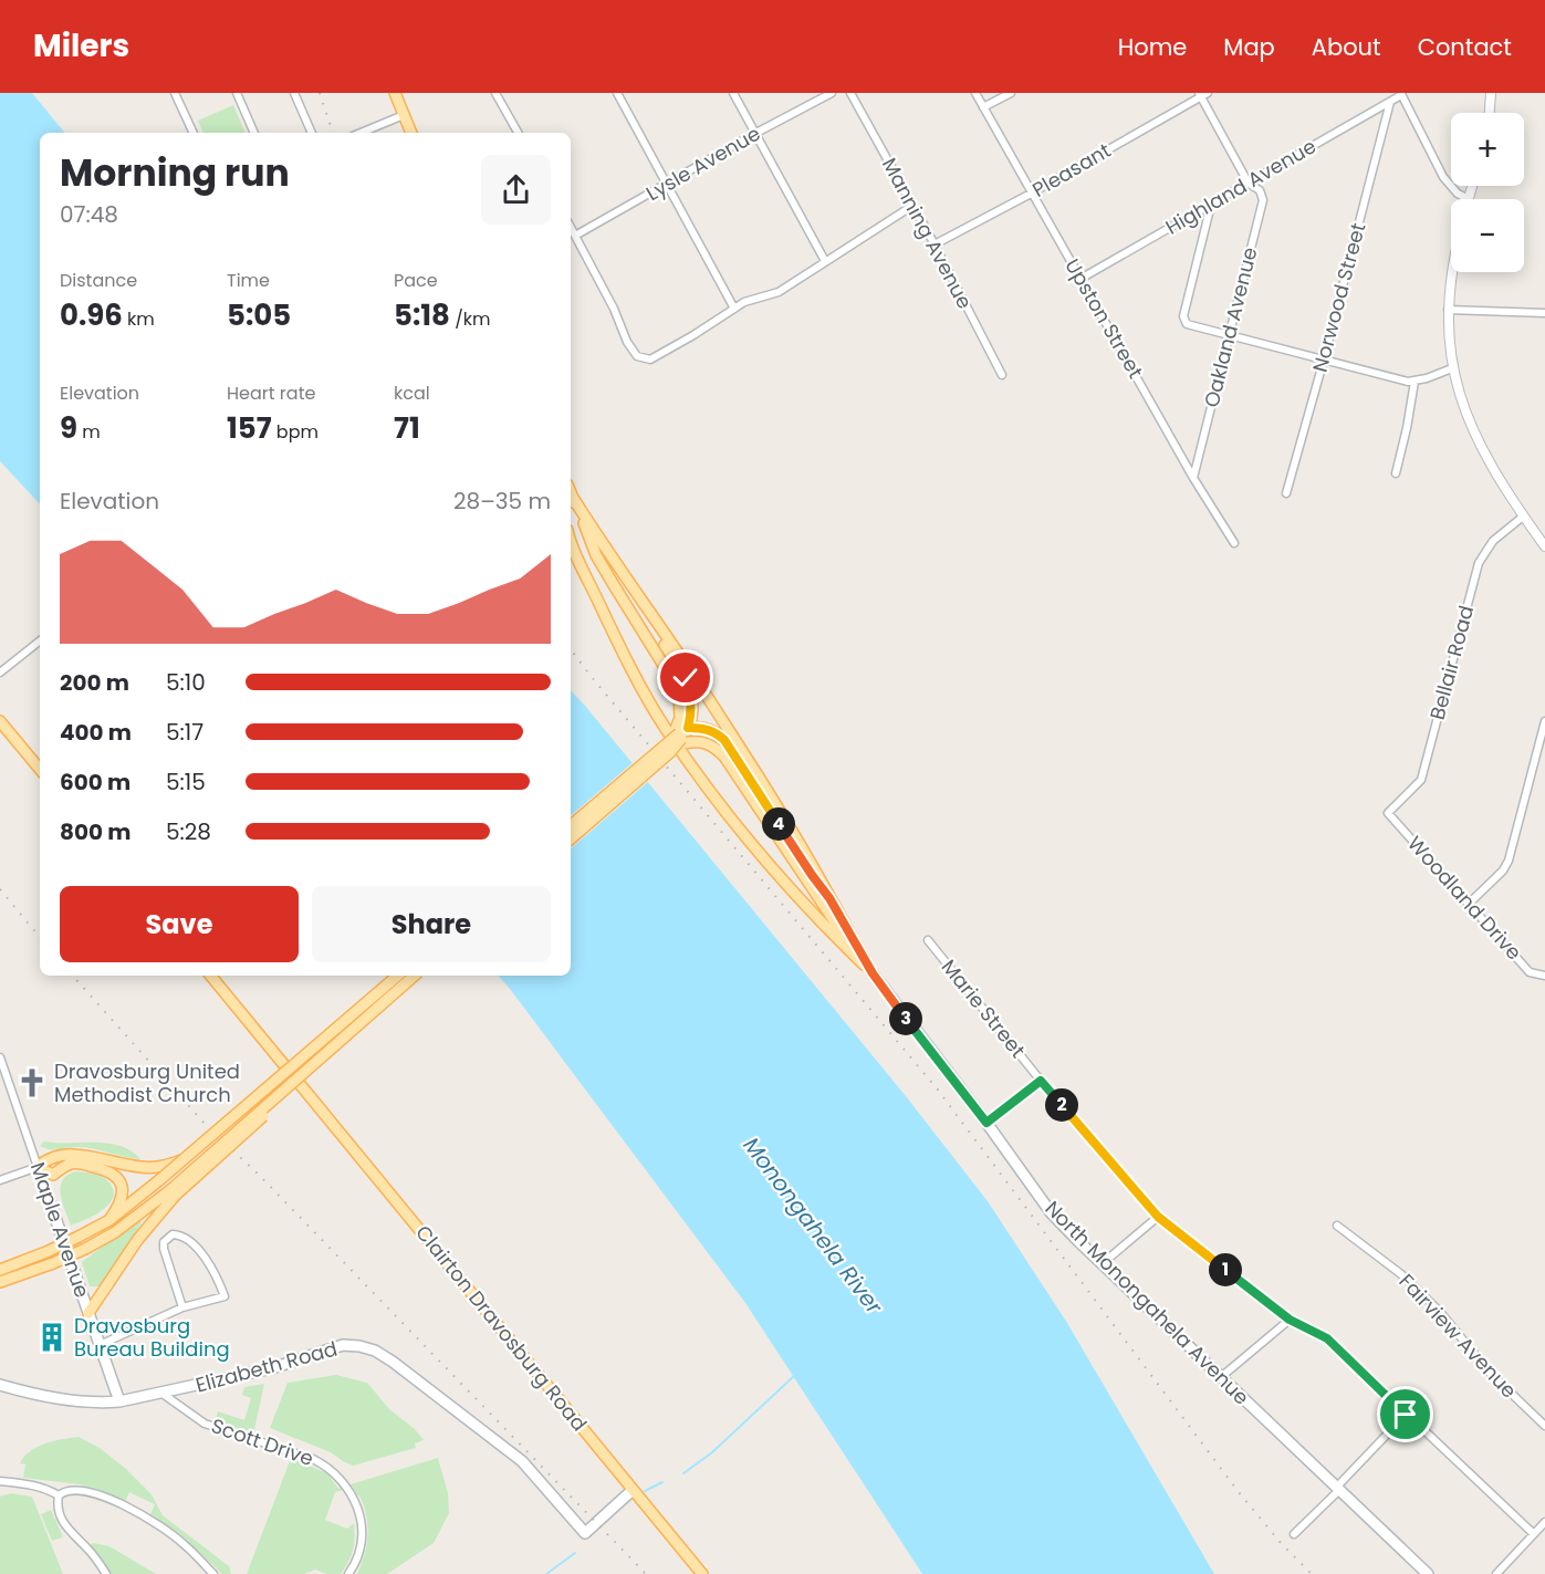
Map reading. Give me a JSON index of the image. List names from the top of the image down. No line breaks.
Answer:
{"streets":{"main road":["Maple Avenue","North Monongahela Avenue","Clairton Dravosburg Road","Elizabeth Road"],"street":["Lysle Avenue","Pleasant","Highland Avenue","Manning Avenue","Norwood Street","Upston Street","Oakland Avenue","Bellair Road","Woodland Drive","Marie Street","Fairview Avenue","Scott Drive"]},"crossings":[["Pleasant","Manning Avenue"],["Pleasant","Upston Street"],["Highland Avenue","Norwood Street"],["Highland Avenue","Upston Street"],["Highland Avenue","Oakland Avenue"],["Upston Street","Oakland Avenue"],["Bellair Road","Woodland Drive"],["Maple Avenue","Elizabeth Road"],["Clairton Dravosburg Road","Elizabeth Road"],["Elizabeth Road","Scott Drive"]],"water":["Monongahela River"],"places":{"church":["Dravosburg United Methodist Church"],"building":["Dravosburg Bureau Building"]},"page":{"header":"Milers","nav":["Home","Map","About","Contact"],"map_buttons":["+","−"],"heading":["Morning run","07:48"],"stats":[["Distance","0.96 km"],["Time","5:05"],["Pace","5:18 /km"],["Elevation","9 m"],["Heart rate","157 bpm"],["kcal","71"]],"chart":["Elevation","28–35 m"],"list":[{"name":"200 m","note":"5:10"},{"name":"400 m","note":"5:17"},{"name":"600 m","note":"5:15"},{"name":"800 m","note":"5:28"}],"pins":["4","3","2","1"],"buttons":["Save","Share"]}}
